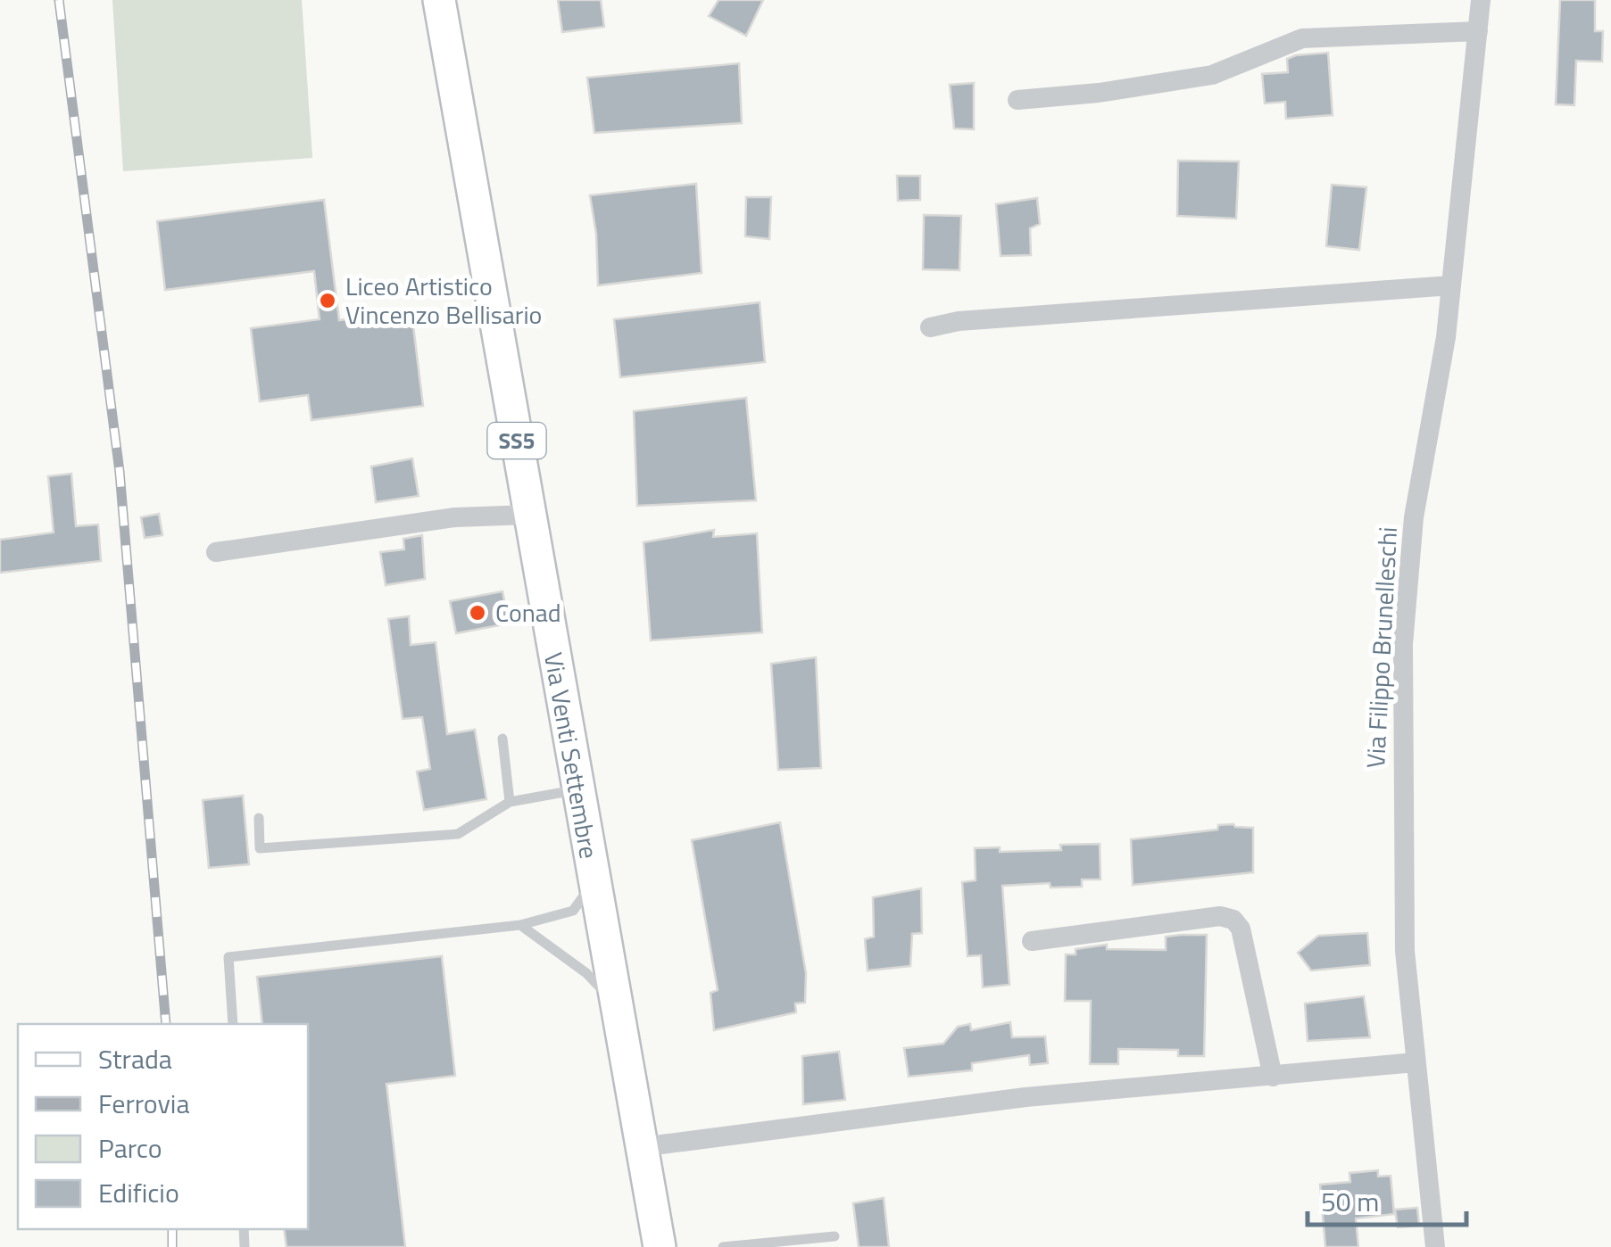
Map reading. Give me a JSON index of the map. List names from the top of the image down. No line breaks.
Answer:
{"streets":{"main road":["SS5","Via Venti Settembre"],"street":["Via Filippo Brunelleschi"]},"places":["Liceo Artistico Vincenzo Bellisario","Conad"],"legend":["Strada","Ferrovia","Parco","Edificio"],"scale_bar":"50 m"}
